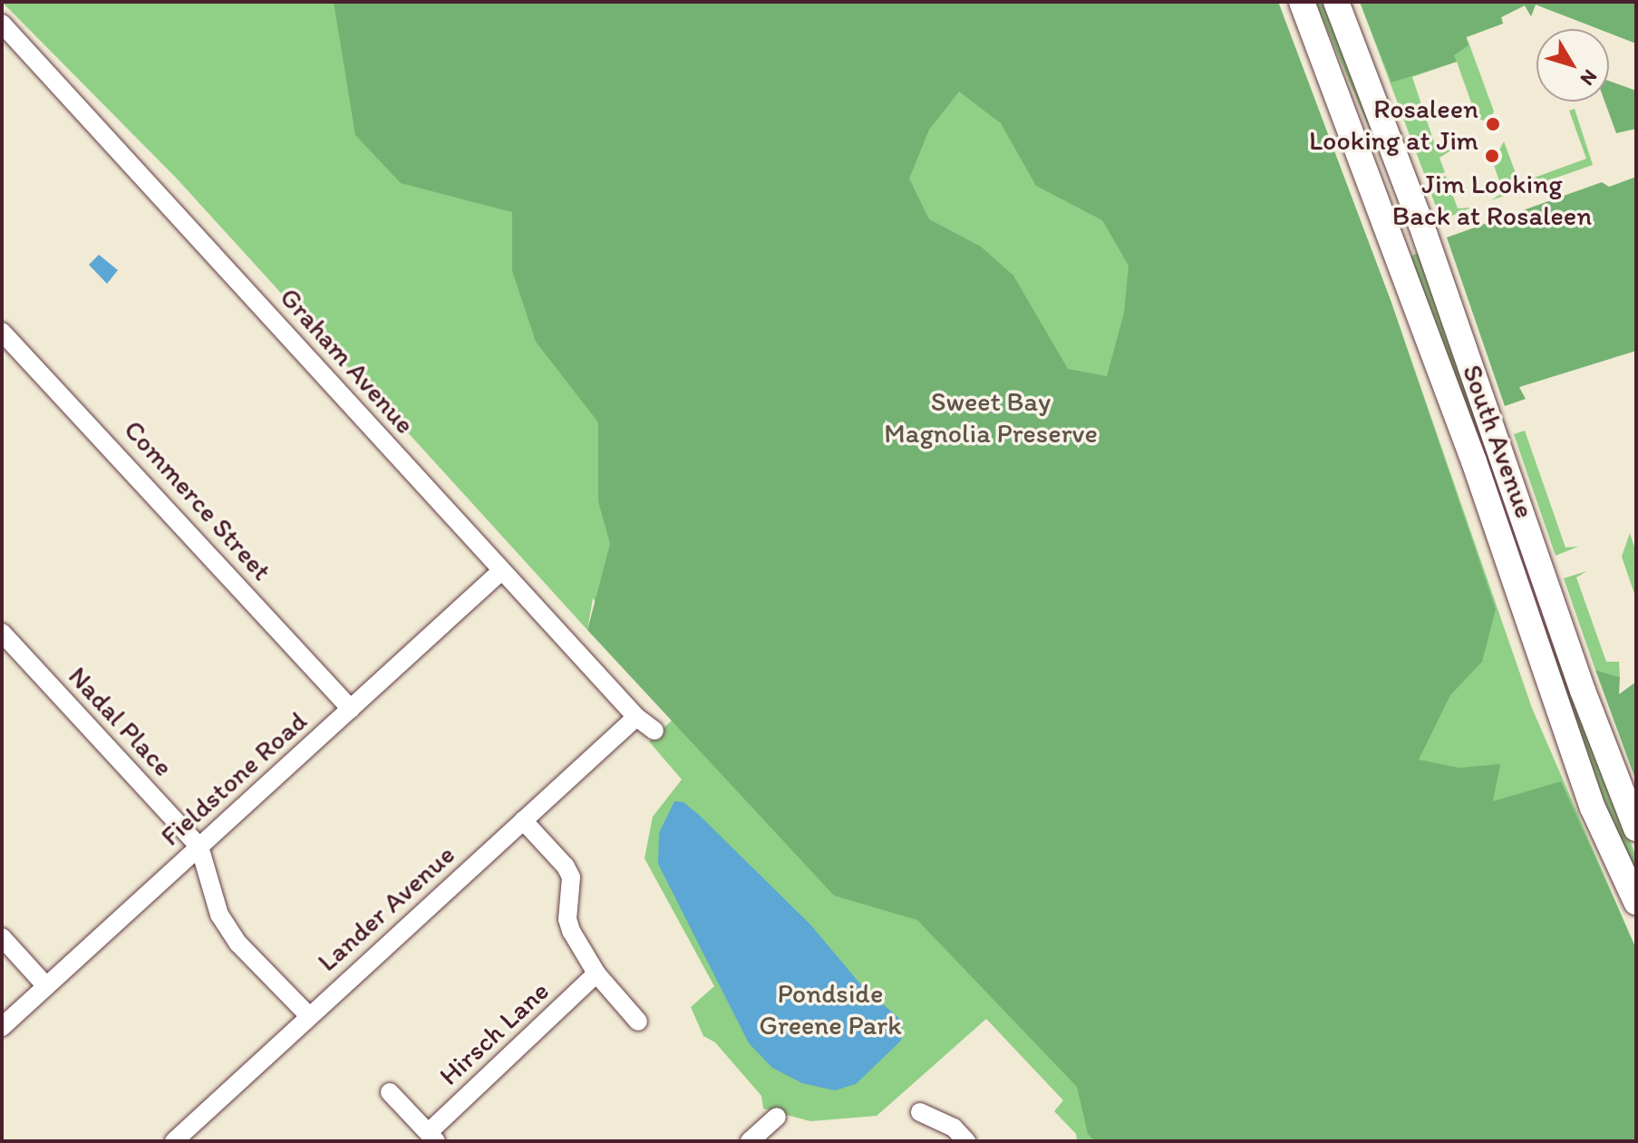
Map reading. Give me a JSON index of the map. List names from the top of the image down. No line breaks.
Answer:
{"streets":{"street":["Graham Avenue","South Avenue","Commerce Street","Nadal Place","Fieldstone Road","Lander Avenue","Hirsch Lane"]},"crossings":[["Graham Avenue","Fieldstone Road"],["Graham Avenue","Lander Avenue"],["Commerce Street","Fieldstone Road"],["Nadal Place","Fieldstone Road"]],"parks":["Sweet Bay Magnolia Preserve","Pondside Greene Park"],"places":["Rosaleen Looking at Jim","Jim Looking Back at Rosaleen"],"north":"bottom right"}
